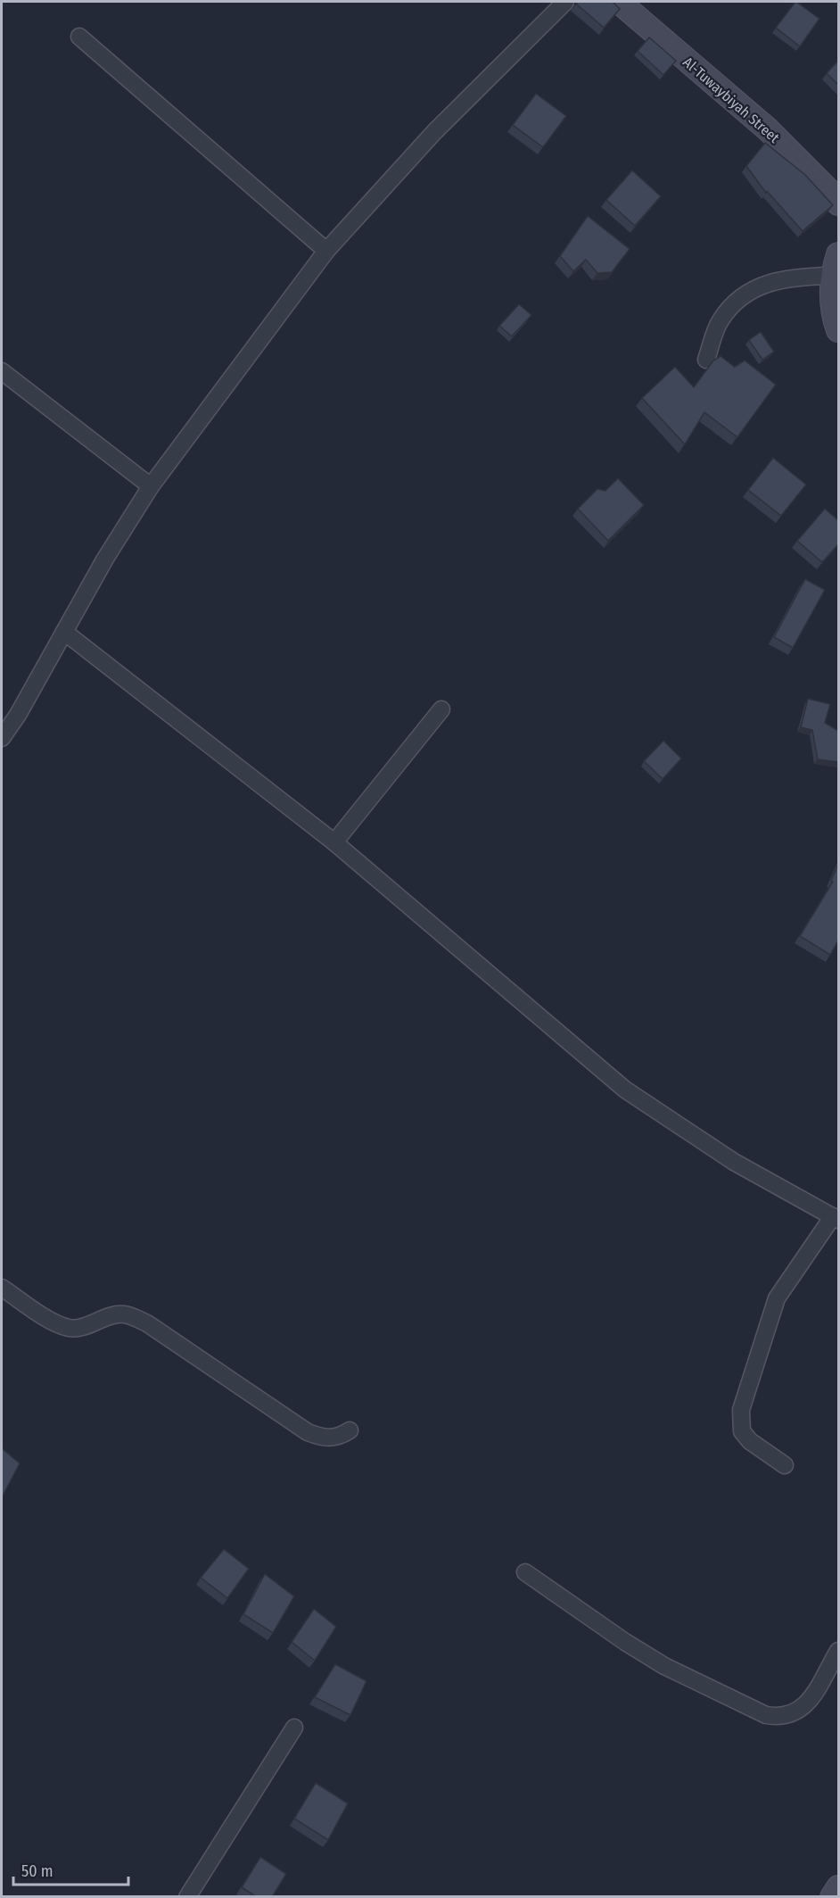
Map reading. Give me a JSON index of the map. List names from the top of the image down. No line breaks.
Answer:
{"streets":{"street":["Al-Tuwaybiyah Street"]},"scale_bar":"50 m"}
